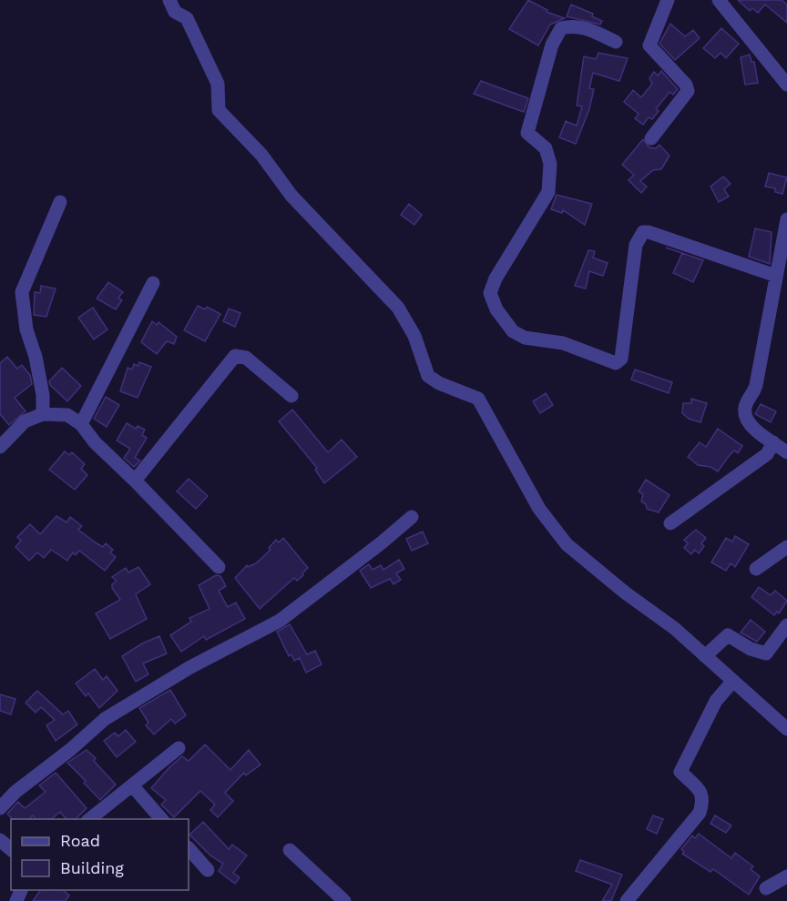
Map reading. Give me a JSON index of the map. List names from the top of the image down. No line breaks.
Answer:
{"legend":["Road","Building"]}
